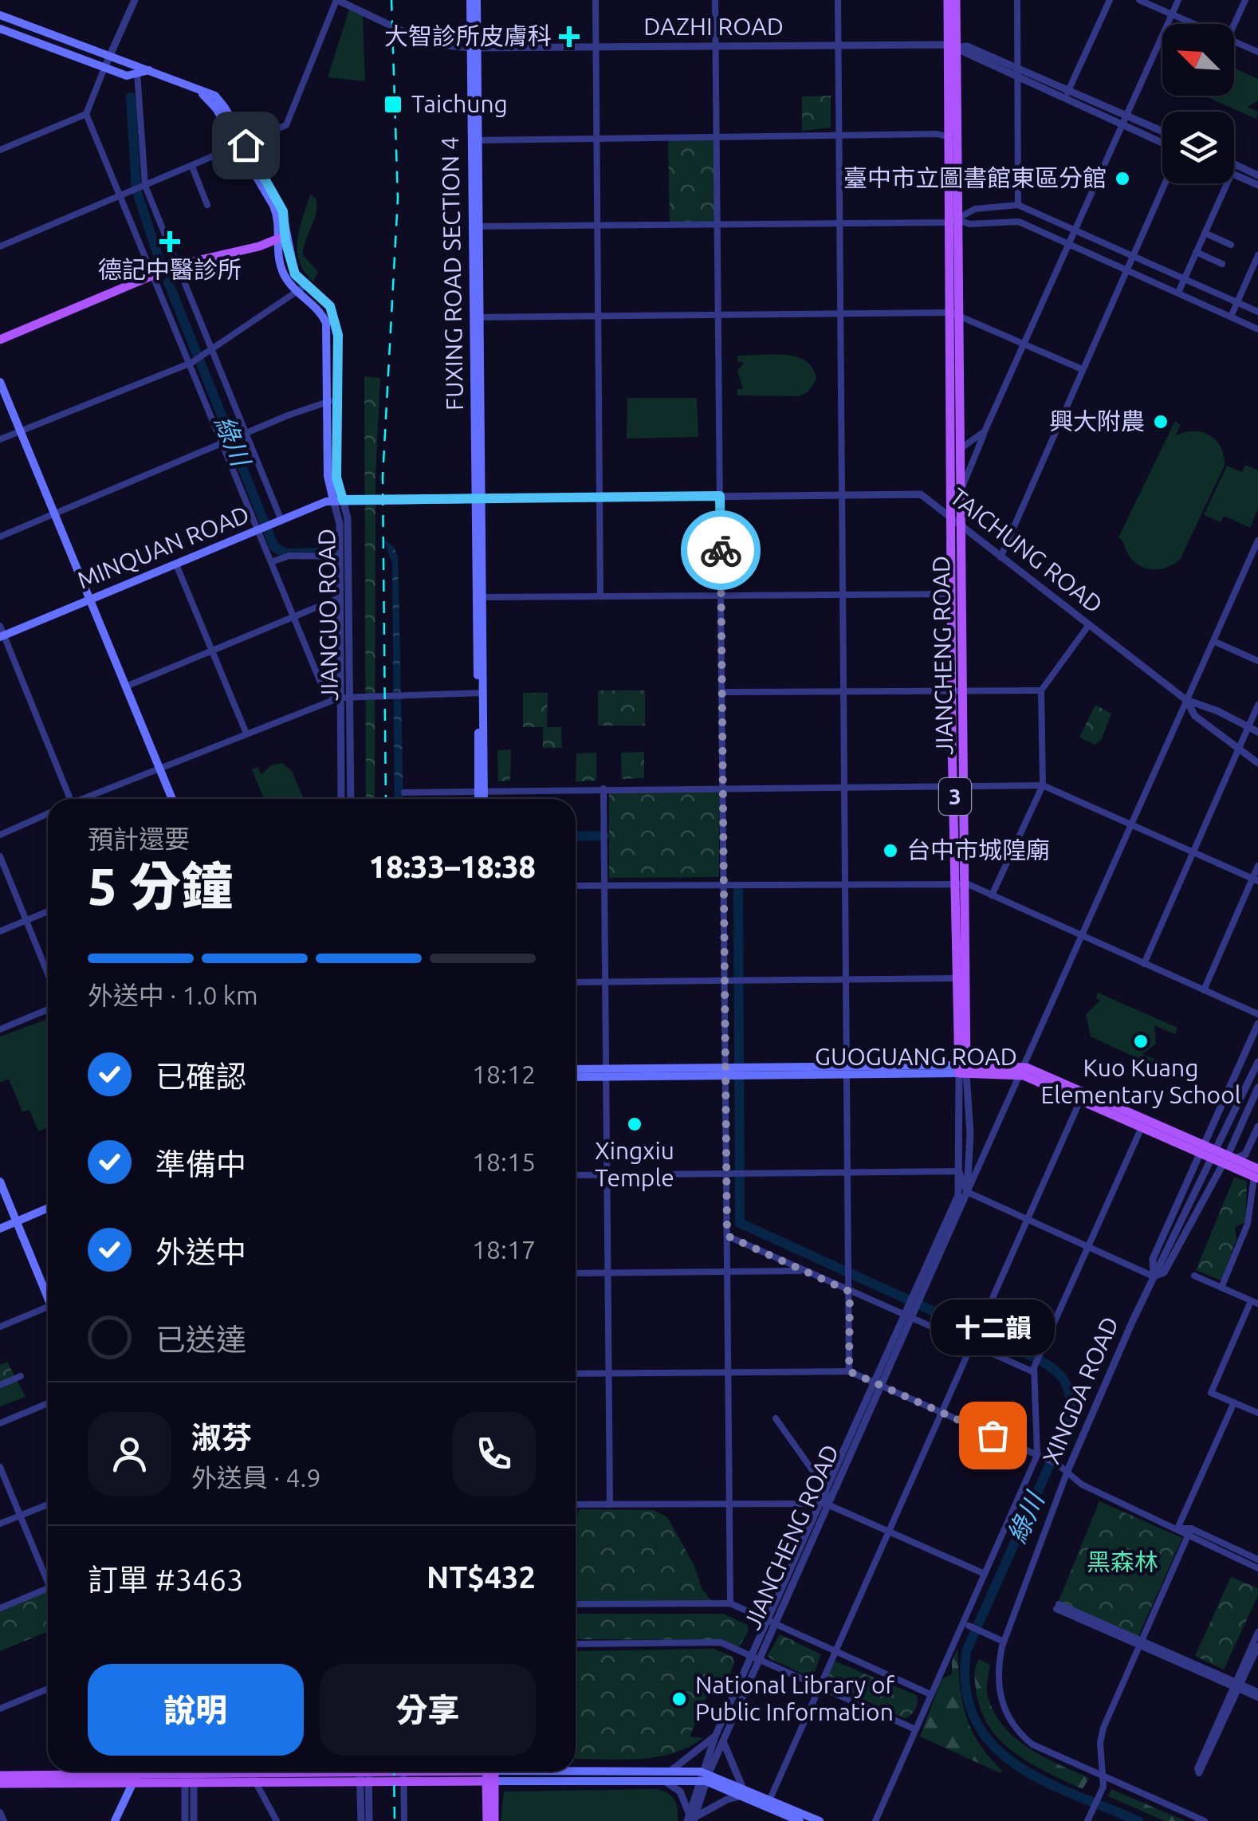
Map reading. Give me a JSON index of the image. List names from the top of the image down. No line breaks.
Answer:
{"streets":{"main road":["FUXING ROAD SECTION 4","MINQUAN ROAD","TAICHUNG ROAD","JIANGUO ROAD","JIANCHENG ROAD","3","GUOGUANG ROAD"],"street":["DAZHI ROAD","XINGDA ROAD"]},"crossings":[["DAZHI ROAD","FUXING ROAD SECTION 4"],["DAZHI ROAD","JIANCHENG ROAD"],["FUXING ROAD SECTION 4","TAICHUNG ROAD"],["MINQUAN ROAD","TAICHUNG ROAD"],["MINQUAN ROAD","JIANGUO ROAD"],["TAICHUNG ROAD","JIANGUO ROAD"],["TAICHUNG ROAD","JIANCHENG ROAD"],["JIANCHENG ROAD","GUOGUANG ROAD"],["GUOGUANG ROAD","XINGDA ROAD"]],"water":["綠川"],"parks":["黑森林"],"places":{"health":["大智診所皮膚科","德記中醫診所"],"transit":["Taichung"],"other":["臺中市立圖書館東區分館","興大附農","台中市城隍廟","Kuo Kuang Elementary School","Xingxiu Temple","十二韻","National Library of Public Information"]},"north":"top left","page":{"heading":["5 分鐘","預計還要","18:33–18:38"],"panel":["淑芬","外送員 · 4.9","訂單 #3463","NT$432"],"bar":"外送中 · 1.0 km","list":[["已確認","18:12"],["準備中","18:15"],["外送中","18:17"],"已送達"],"bubble":"十二韻","buttons":["說明","分享"]}}
